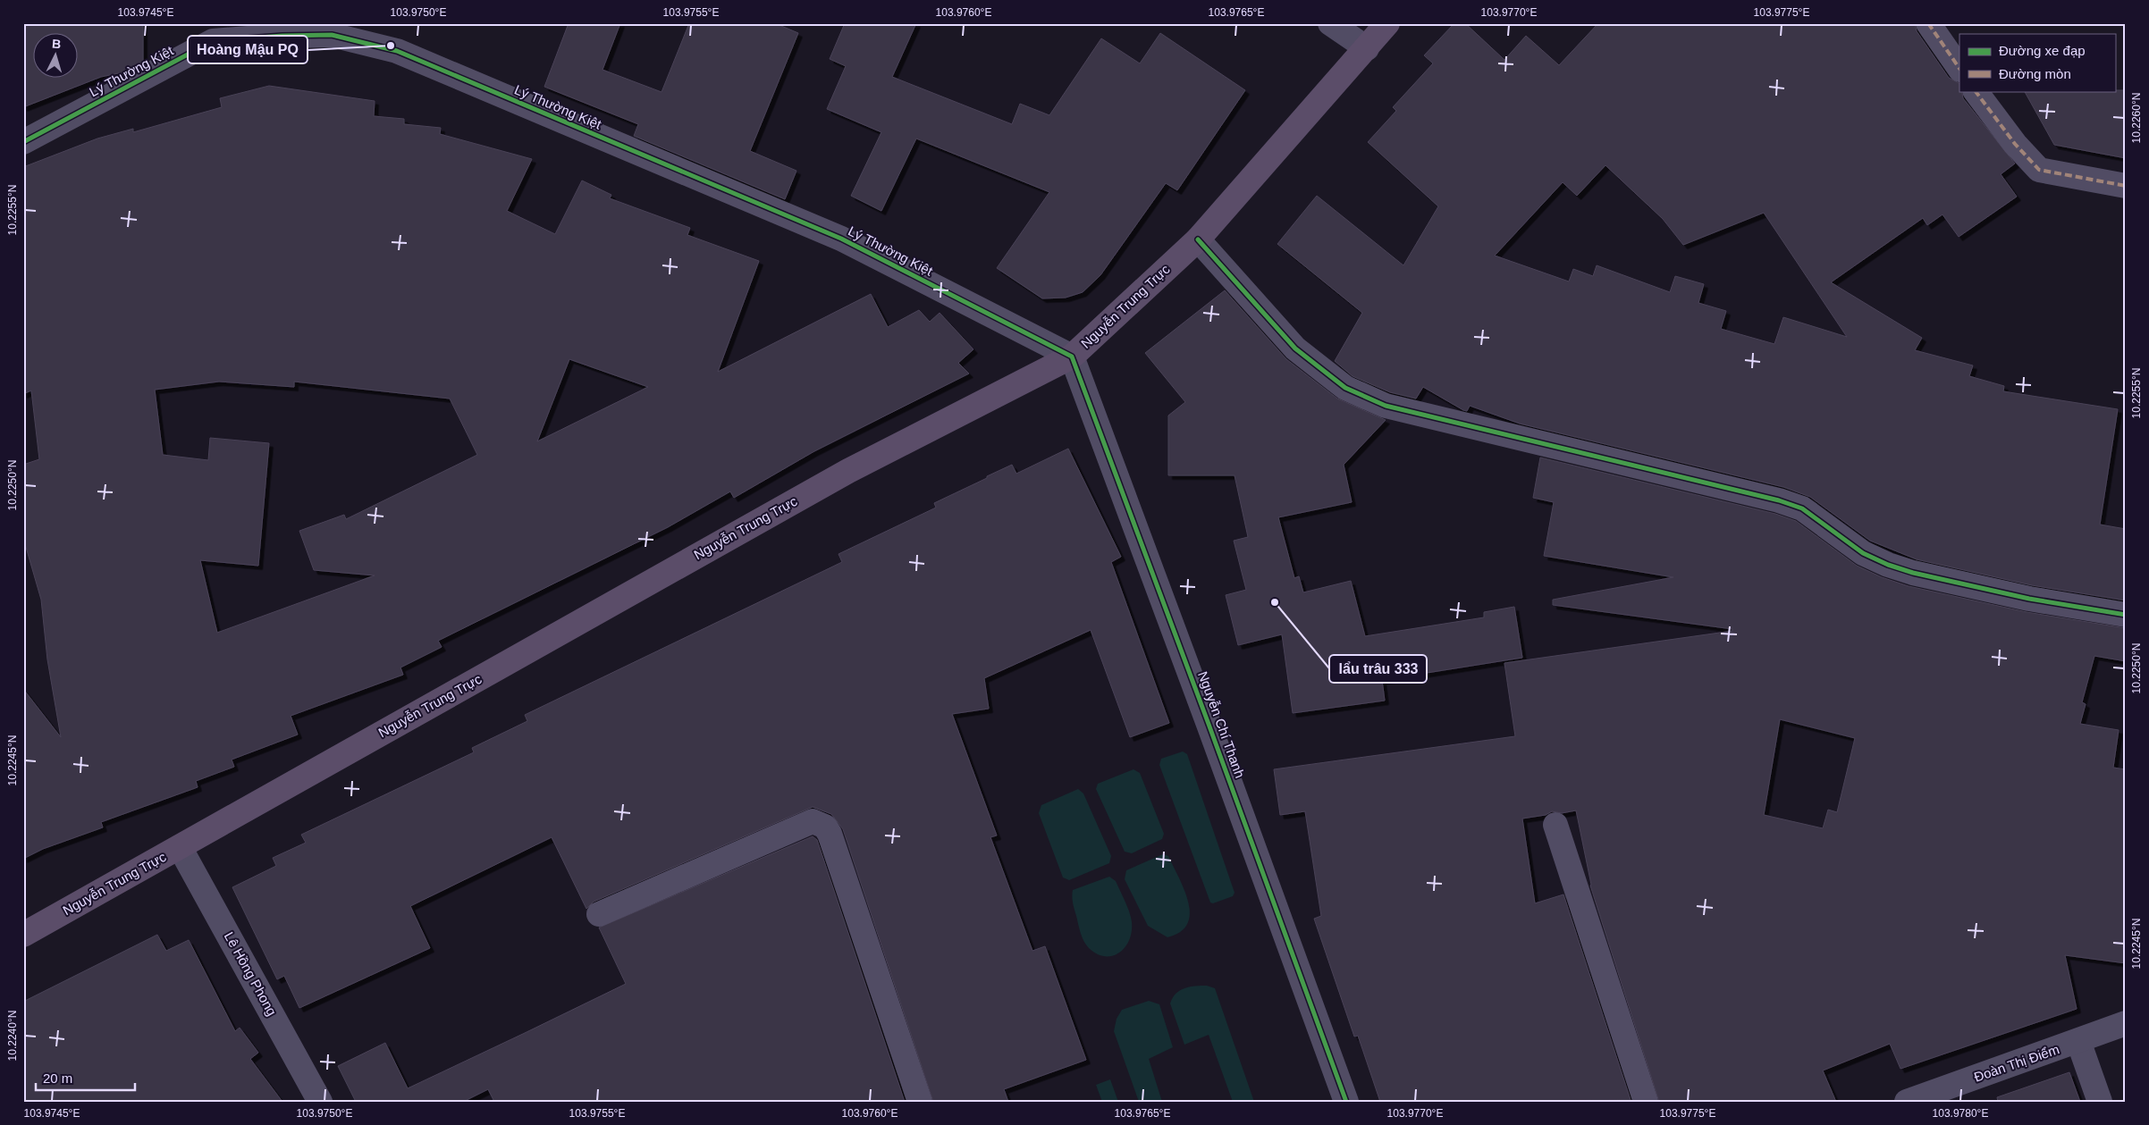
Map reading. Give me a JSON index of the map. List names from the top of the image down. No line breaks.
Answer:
{"streets":{"main road":["Nguyễn Trung Trực"],"street":["Lý Thường Kiệt","Nguyễn Chí Thanh","Lê Hồng Phong","Đoàn Thị Điểm"]},"crossings":[["Lý Thường Kiệt","Nguyễn Trung Trực"],["Lý Thường Kiệt","Nguyễn Chí Thanh"],["Nguyễn Trung Trực","Nguyễn Chí Thanh"],["Nguyễn Trung Trực","Lê Hồng Phong"]],"places":["Hoàng Mậu PQ","lẩu trâu 333"],"legend":["Đường xe đạp","Đường mòn"],"scale_bar":"20 m","north":"top","coordinates":["103.9745°E","103.9750°E","103.9755°E","103.9760°E","103.9765°E","103.9770°E","103.9775°E","10.2260°N","10.2255°N","10.2250°N","10.2245°N","10.2240°N","103.9780°E"]}
